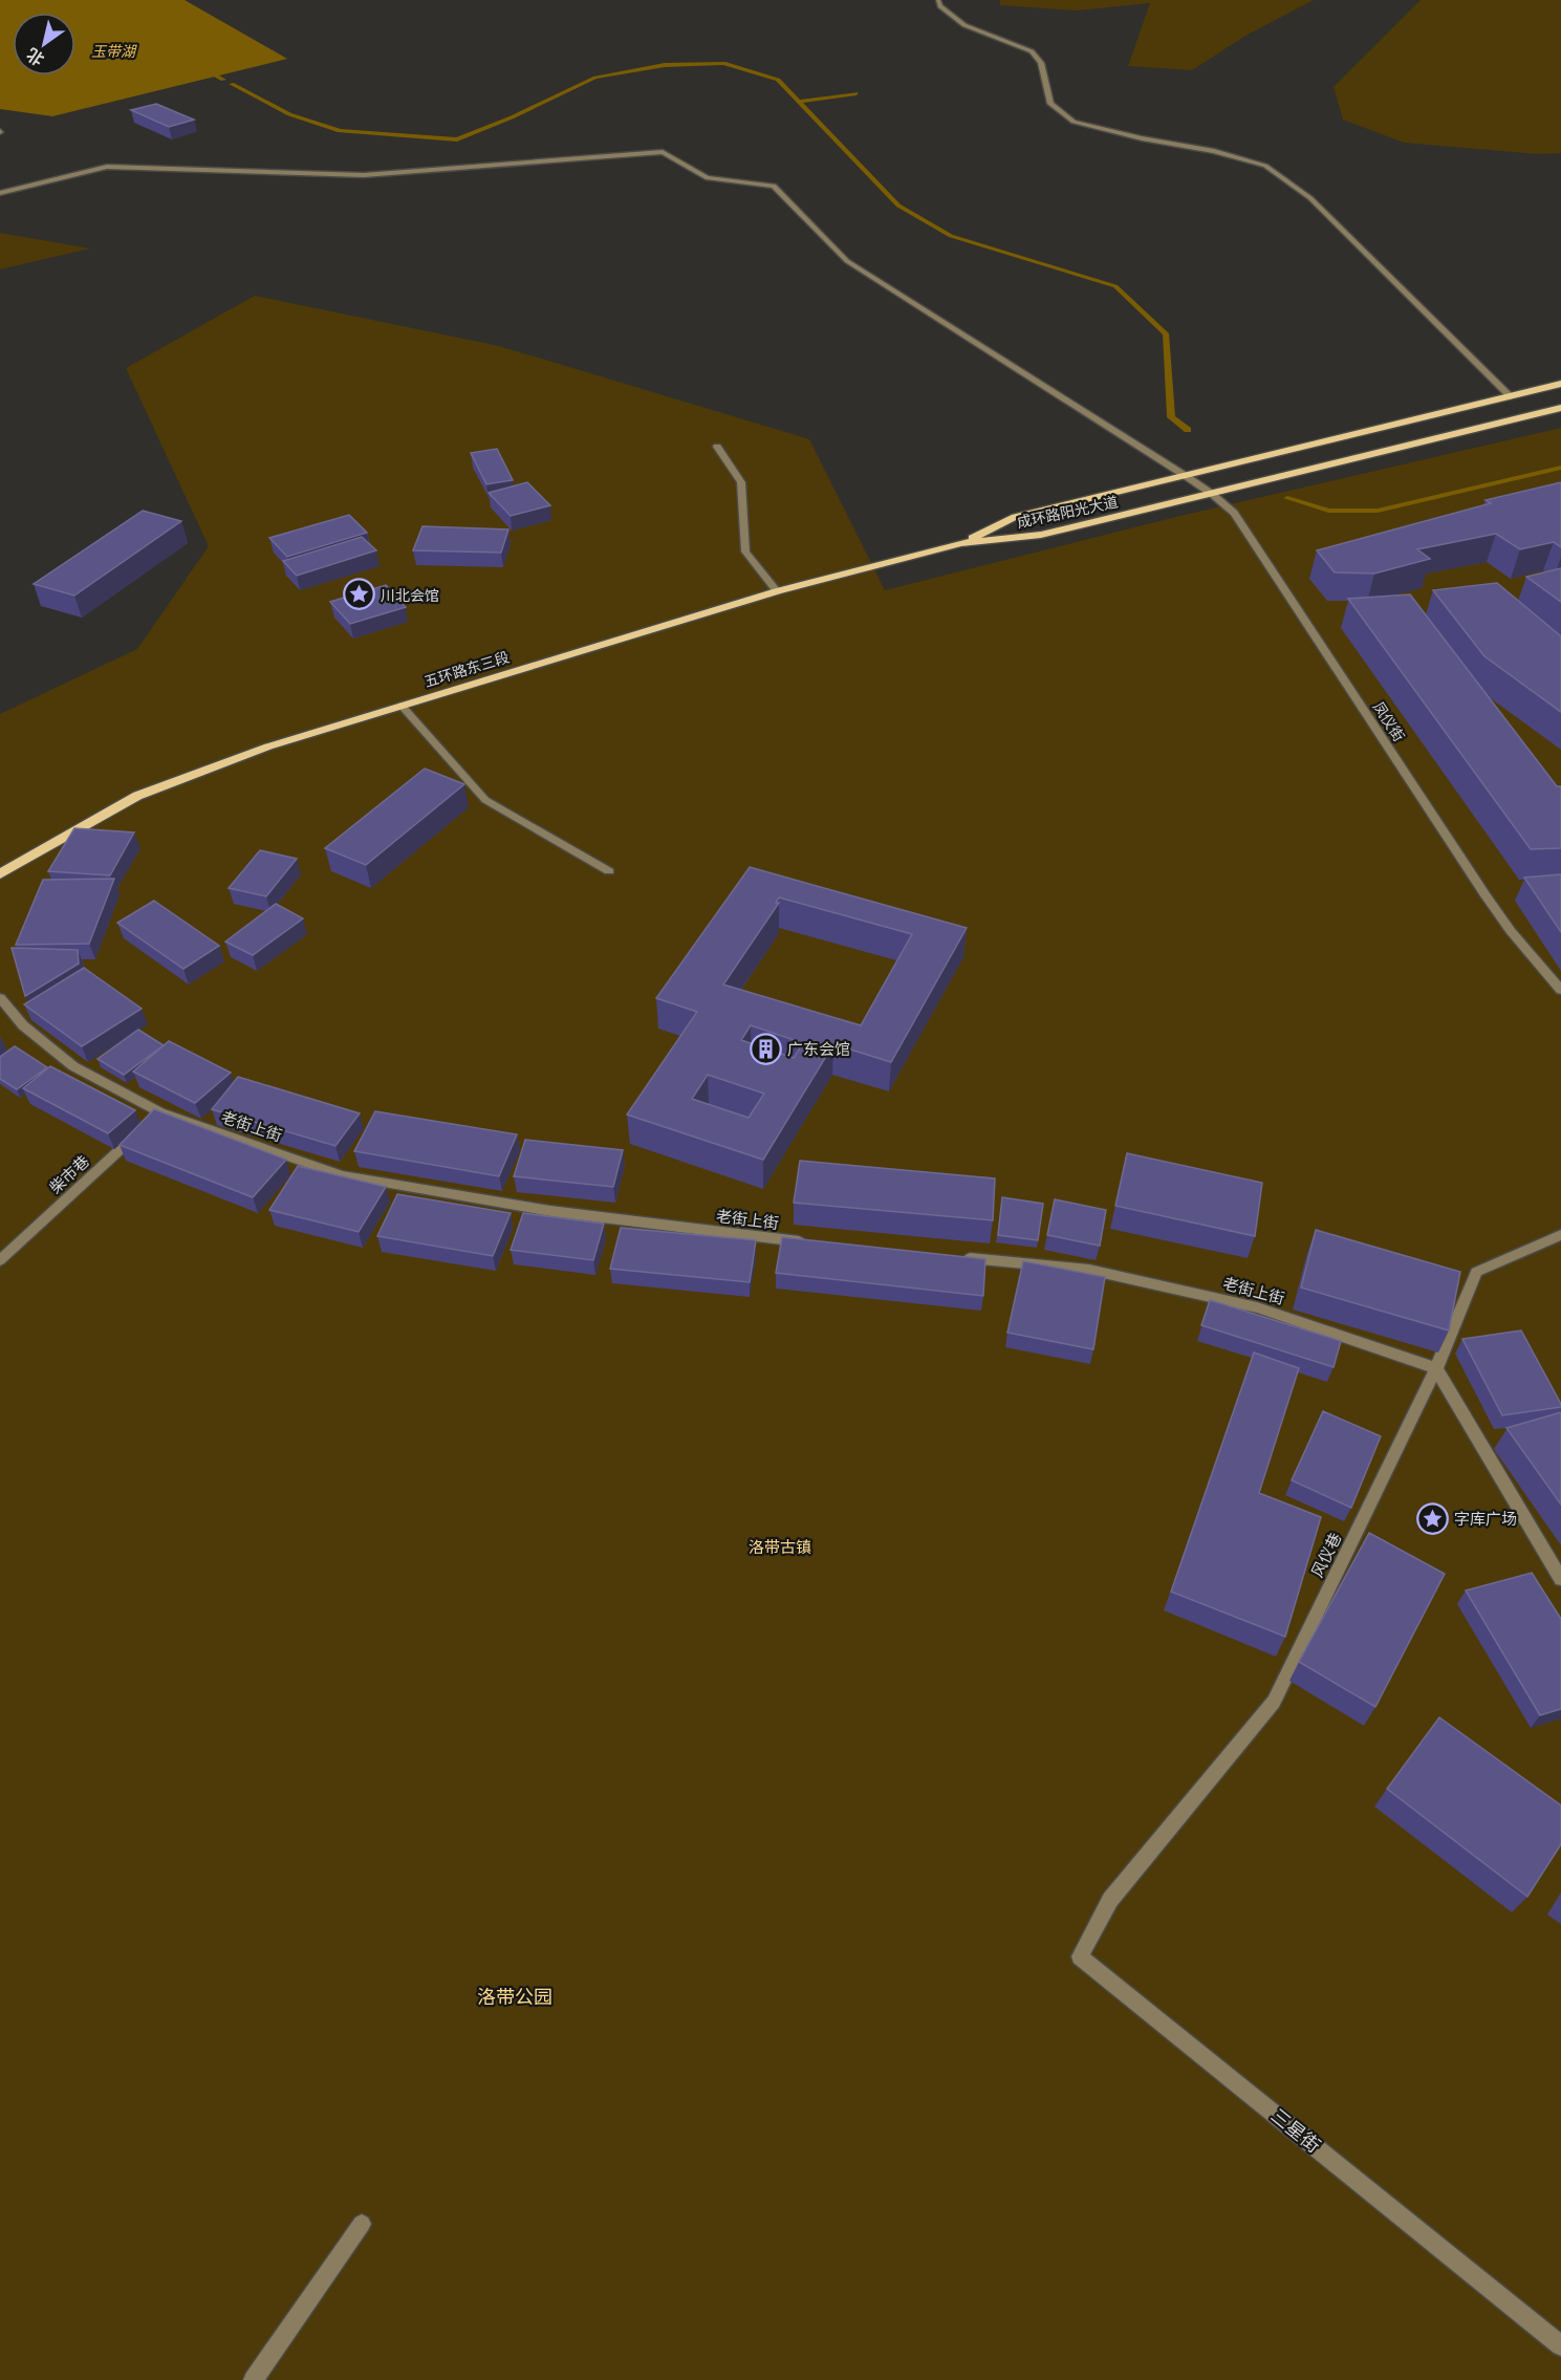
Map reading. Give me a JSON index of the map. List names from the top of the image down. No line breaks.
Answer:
{"streets":{"main road":["成环路阳光大道","五环路东三段"],"street":["凤仪街","老街上街","柴市巷","风仪巷","三星街"]},"crossings":[["成环路阳光大道","五环路东三段"],["成环路阳光大道","凤仪街"],["老街上街","柴市巷"],["老街上街","风仪巷"],["风仪巷","三星街"]],"water":["玉带湖"],"parks":["洛带古镇","洛带公园"],"places":{"place":["川北会馆","字库广场"],"building":["广东会馆"]},"north":"bottom left"}
